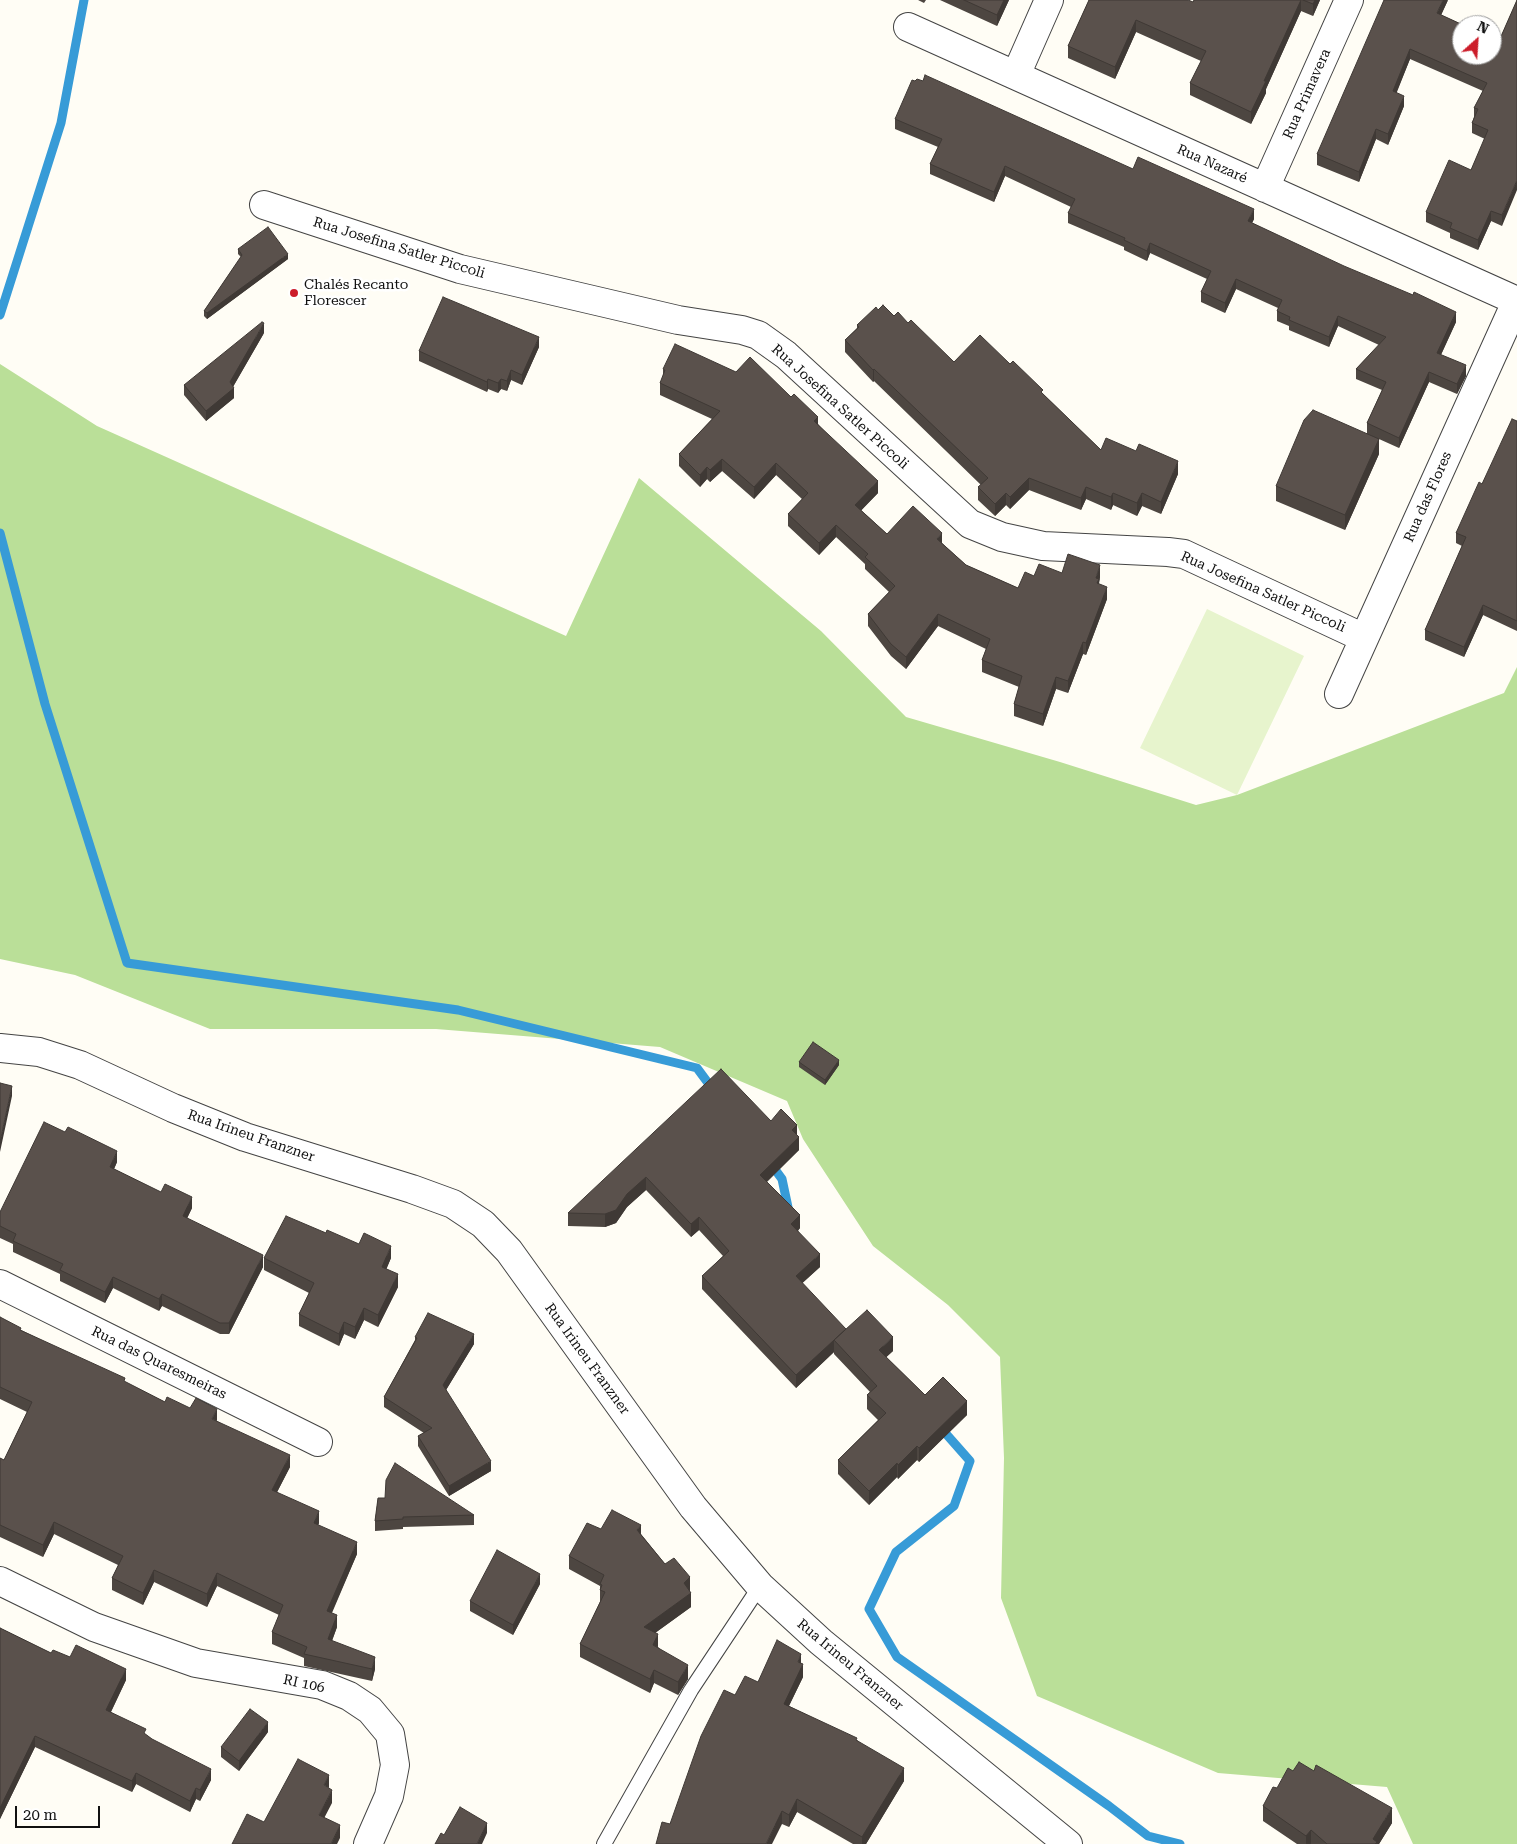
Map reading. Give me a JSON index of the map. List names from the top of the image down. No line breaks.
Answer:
{"streets":{"street":["Rua Primavera","Rua Nazaré","Rua Josefina Satler Piccoli","Rua das Flores","Rua Irineu Franzner","Rua das Quaresmeiras","RI 106"]},"crossings":[["Rua Primavera","Rua Nazaré"],["Rua Nazaré","Rua das Flores"],["Rua Josefina Satler Piccoli","Rua das Flores"]],"places":["Chalés Recanto Florescer"],"scale_bar":"20 m","north":"top right"}
